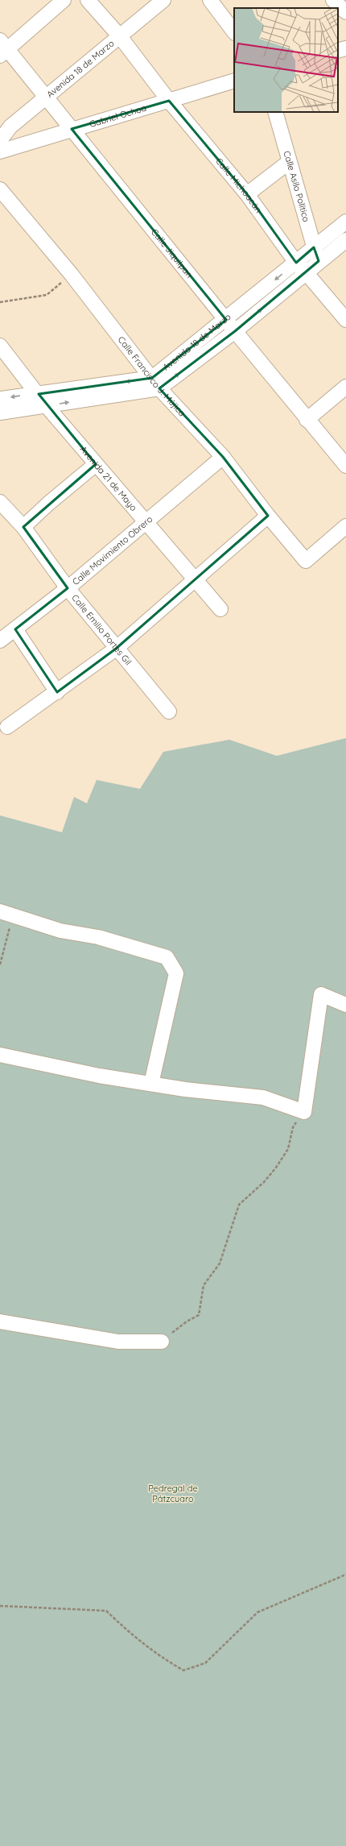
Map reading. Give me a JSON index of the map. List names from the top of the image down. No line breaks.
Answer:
{"streets":{"street":["Avenida 18 de Marzo","Gabriel Ochoa","Calle Michoacán","Calle Asilo Político","Calle Jiquilpan","Calle Francisco J. Mújica","Avenida 21 de Mayo","Calle Movimiento Obrero","Calle Emilio Portes Gil"]},"crossings":[["Avenida 18 de Marzo","Calle Michoacán"],["Avenida 18 de Marzo","Calle Asilo Político"],["Avenida 18 de Marzo","Calle Jiquilpan"],["Avenida 18 de Marzo","Calle Francisco J. Mújica"],["Avenida 18 de Marzo","Avenida 21 de Mayo"],["Gabriel Ochoa","Calle Michoacán"],["Gabriel Ochoa","Calle Jiquilpan"],["Calle Francisco J. Mújica","Calle Movimiento Obrero"],["Avenida 21 de Mayo","Calle Movimiento Obrero"],["Calle Movimiento Obrero","Calle Emilio Portes Gil"]],"parks":["Pedregal de Pátzcuaro"]}
